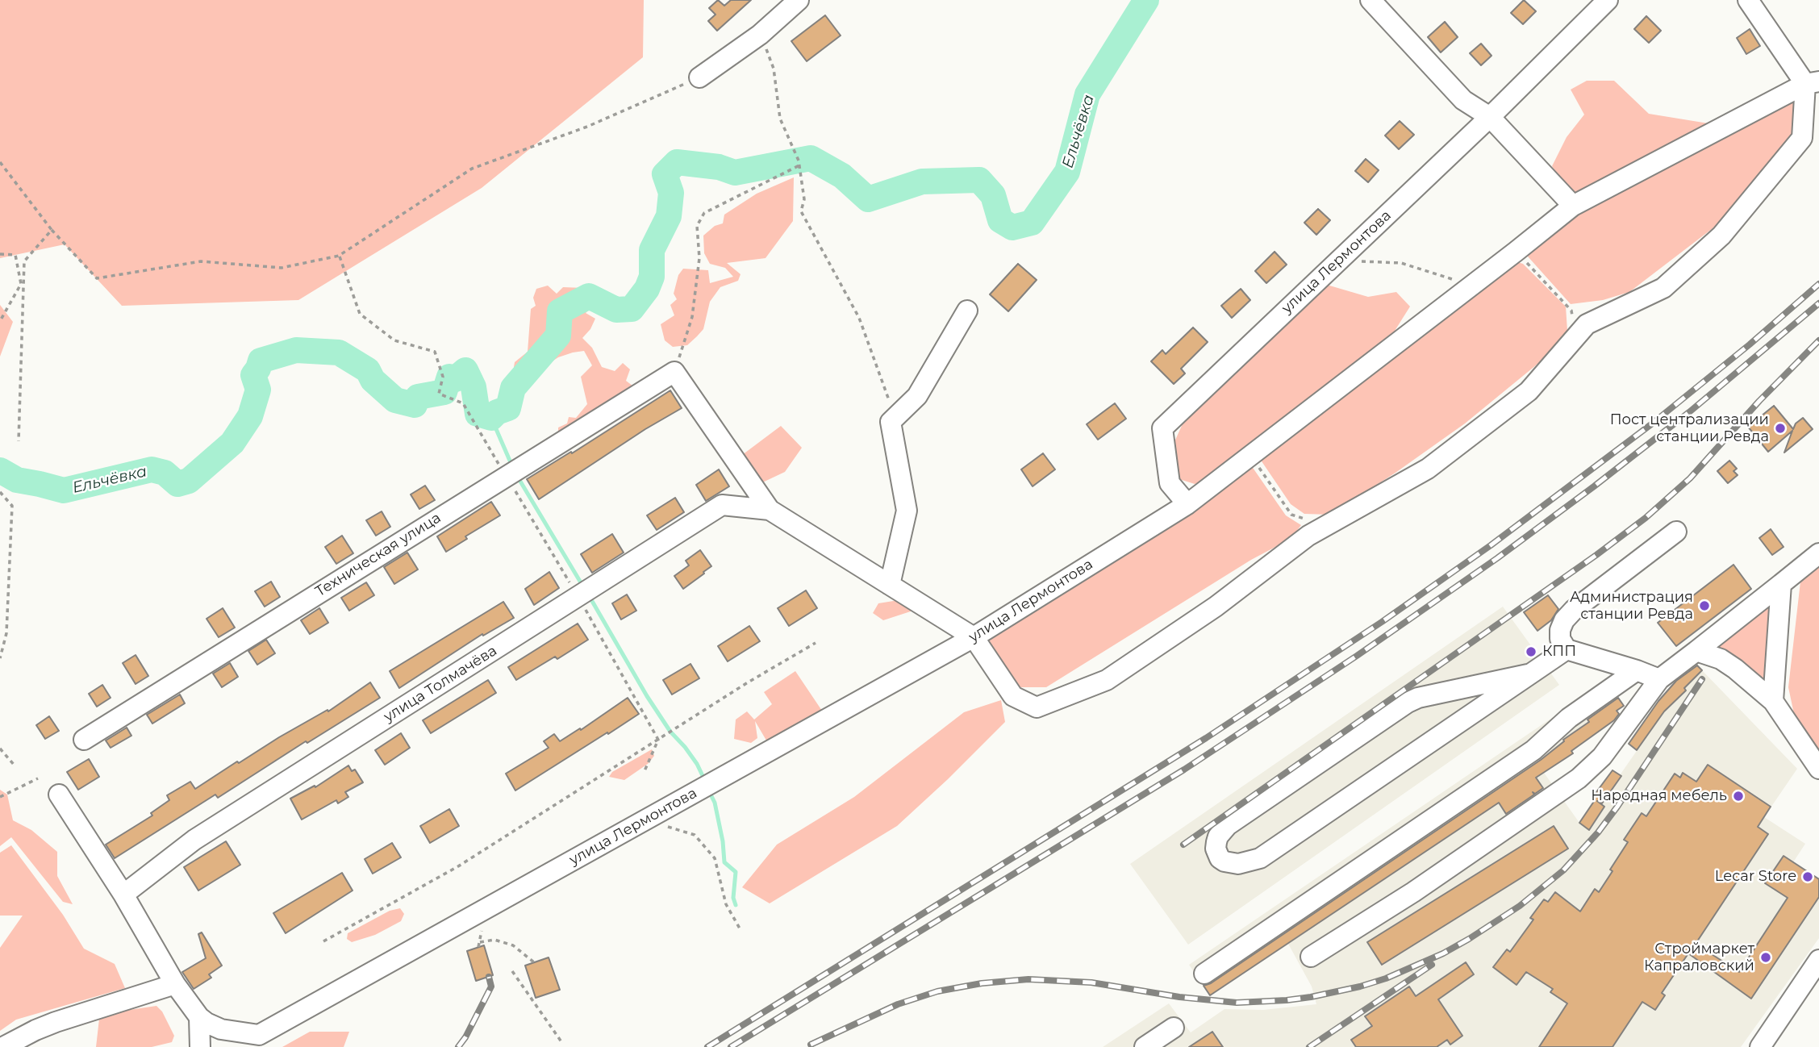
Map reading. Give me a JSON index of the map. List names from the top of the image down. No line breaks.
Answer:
{"streets":{"street":["улица Лермонтова","Техническая улица","улица Толмачёва"]},"water":["Ельчёвка"],"places":["Пост централизации станции Ревда","Администрация станции Ревда","КПП","Народная мебель","Lecar Store","Строймаркет Капраловский"]}
